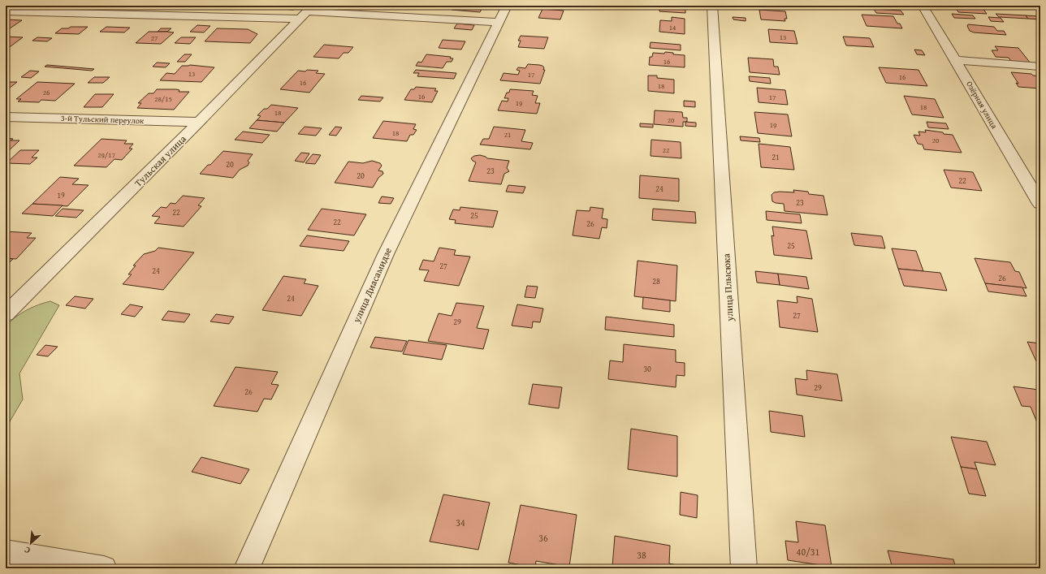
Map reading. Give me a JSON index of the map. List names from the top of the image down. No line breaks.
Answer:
{"streets":{"street":["Озёрная улица","3-й Тульский переулок","Тульская улица","улица Диасамидзе","улица Плысюка"]},"crossings":[["3-й Тульский переулок","Тульская улица"]],"house_numbers":["14","13","27","16","13","17","16","16","18","26","16","17","28/15","19","18","18","20","19","18","21","20","22","29/17","21","20","23","20","22","24","19","23","22","25","22","26","25","27","24","26","28","24","27","29","30","29","26","34","36","40/31","38"],"north":"bottom left"}
